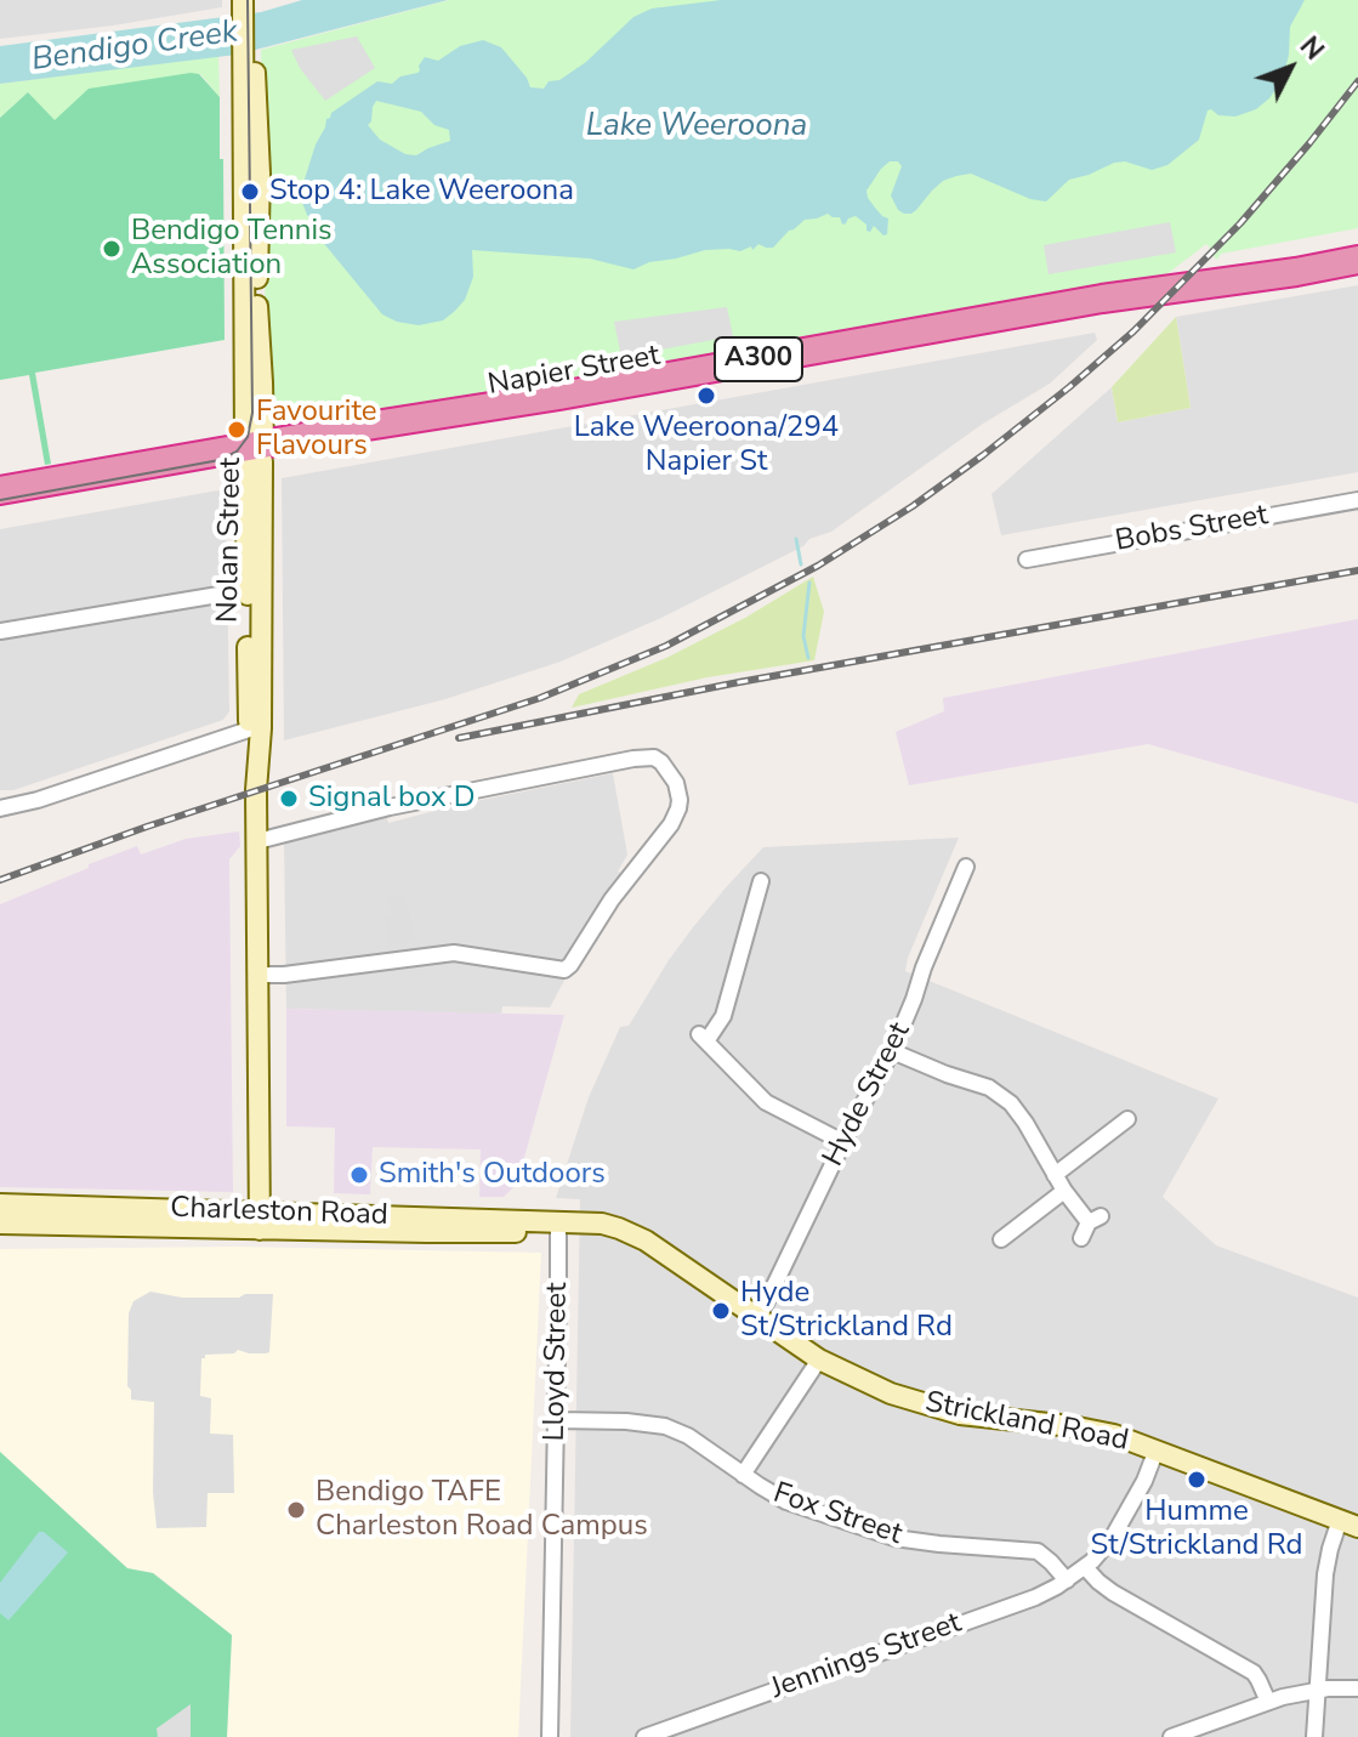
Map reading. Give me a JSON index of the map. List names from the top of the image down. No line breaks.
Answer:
{"streets":{"highway":["A300","Napier Street"],"street":["Bobs Street","Nolan Street","Hyde Street","Charleston Road","Lloyd Street","Strickland Road","Fox Street","Jennings Street"]},"crossings":[["Napier Street","Nolan Street"],["Nolan Street","Charleston Road"],["Hyde Street","Strickland Road"],["Charleston Road","Lloyd Street"],["Charleston Road","Strickland Road"],["Lloyd Street","Strickland Road"],["Lloyd Street","Fox Street"],["Strickland Road","Jennings Street"],["Fox Street","Jennings Street"]],"water":["Bendigo Creek","Lake Weeroona"],"places":["Stop 4: Lake Weeroona","Bendigo Tennis Association","Lake Weeroona/294 Napier St","Favourite Flavours","Signal box D","Smith's Outdoors","Hyde St/Strickland Rd","Humme St/Strickland Rd","Bendigo TAFE Charleston Road Campus"],"north":"top right"}
